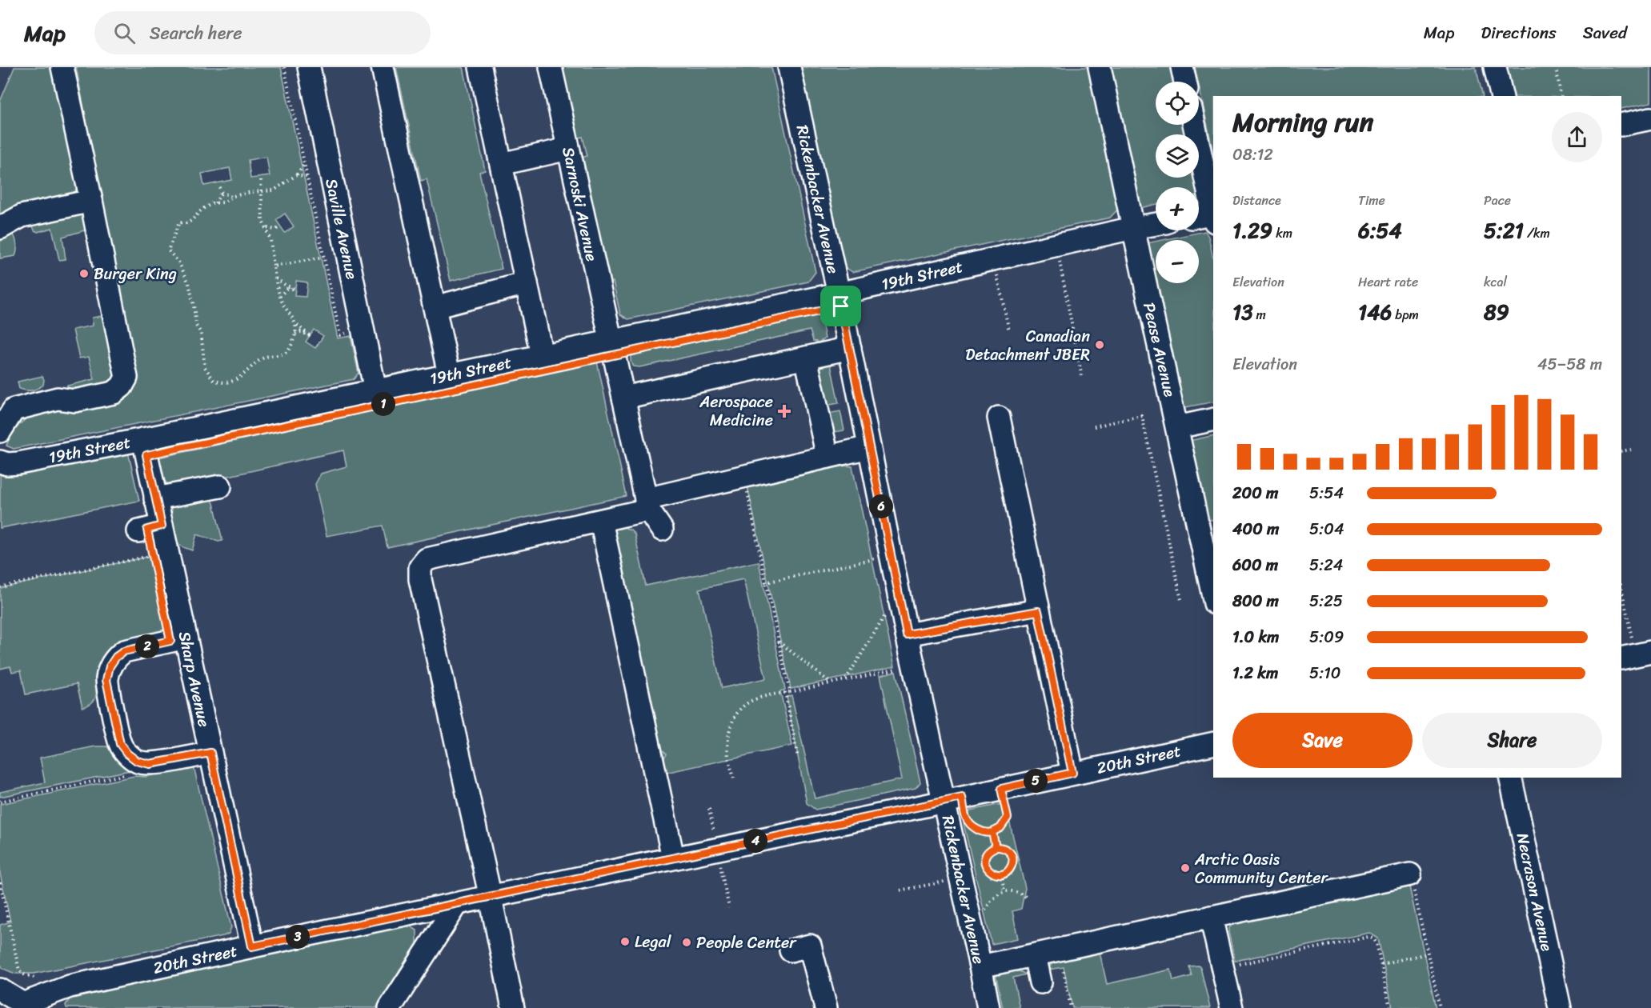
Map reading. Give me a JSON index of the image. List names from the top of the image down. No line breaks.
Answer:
{"streets":{"street":["Rickenbacker Avenue","Sarnoski Avenue","Saville Avenue","19th Street","Pease Avenue","Sharp Avenue","20th Street","Necrason Avenue"]},"crossings":[["Rickenbacker Avenue","19th Street"],["Rickenbacker Avenue","20th Street"],["Sarnoski Avenue","19th Street"],["Saville Avenue","19th Street"],["19th Street","Pease Avenue"],["19th Street","Sharp Avenue"],["Sharp Avenue","20th Street"]],"places":{"other":["Burger King","Canadian Detachment JBER","Arctic Oasis Community Center","Legal","People Center"],"health":["Aerospace Medicine"]},"page":{"header":"Map","search":"Search here","nav":["Map","Directions","Saved"],"map_buttons":["+","−"],"heading":["Morning run","08:12"],"stats":[["Distance","1.29 km"],["Time","6:54"],["Pace","5:21 /km"],["Elevation","13 m"],["Heart rate","146 bpm"],["kcal","89"]],"chart":["Elevation","45–58 m"],"pins":["1","6","2","5","4","3"],"list":[{"name":"200 m","note":"5:54"},{"name":"400 m","note":"5:04"},{"name":"600 m","note":"5:24"},{"name":"800 m","note":"5:25"},{"name":"1.0 km","note":"5:09"},{"name":"1.2 km","note":"5:10"}],"buttons":["Save","Share"]}}
